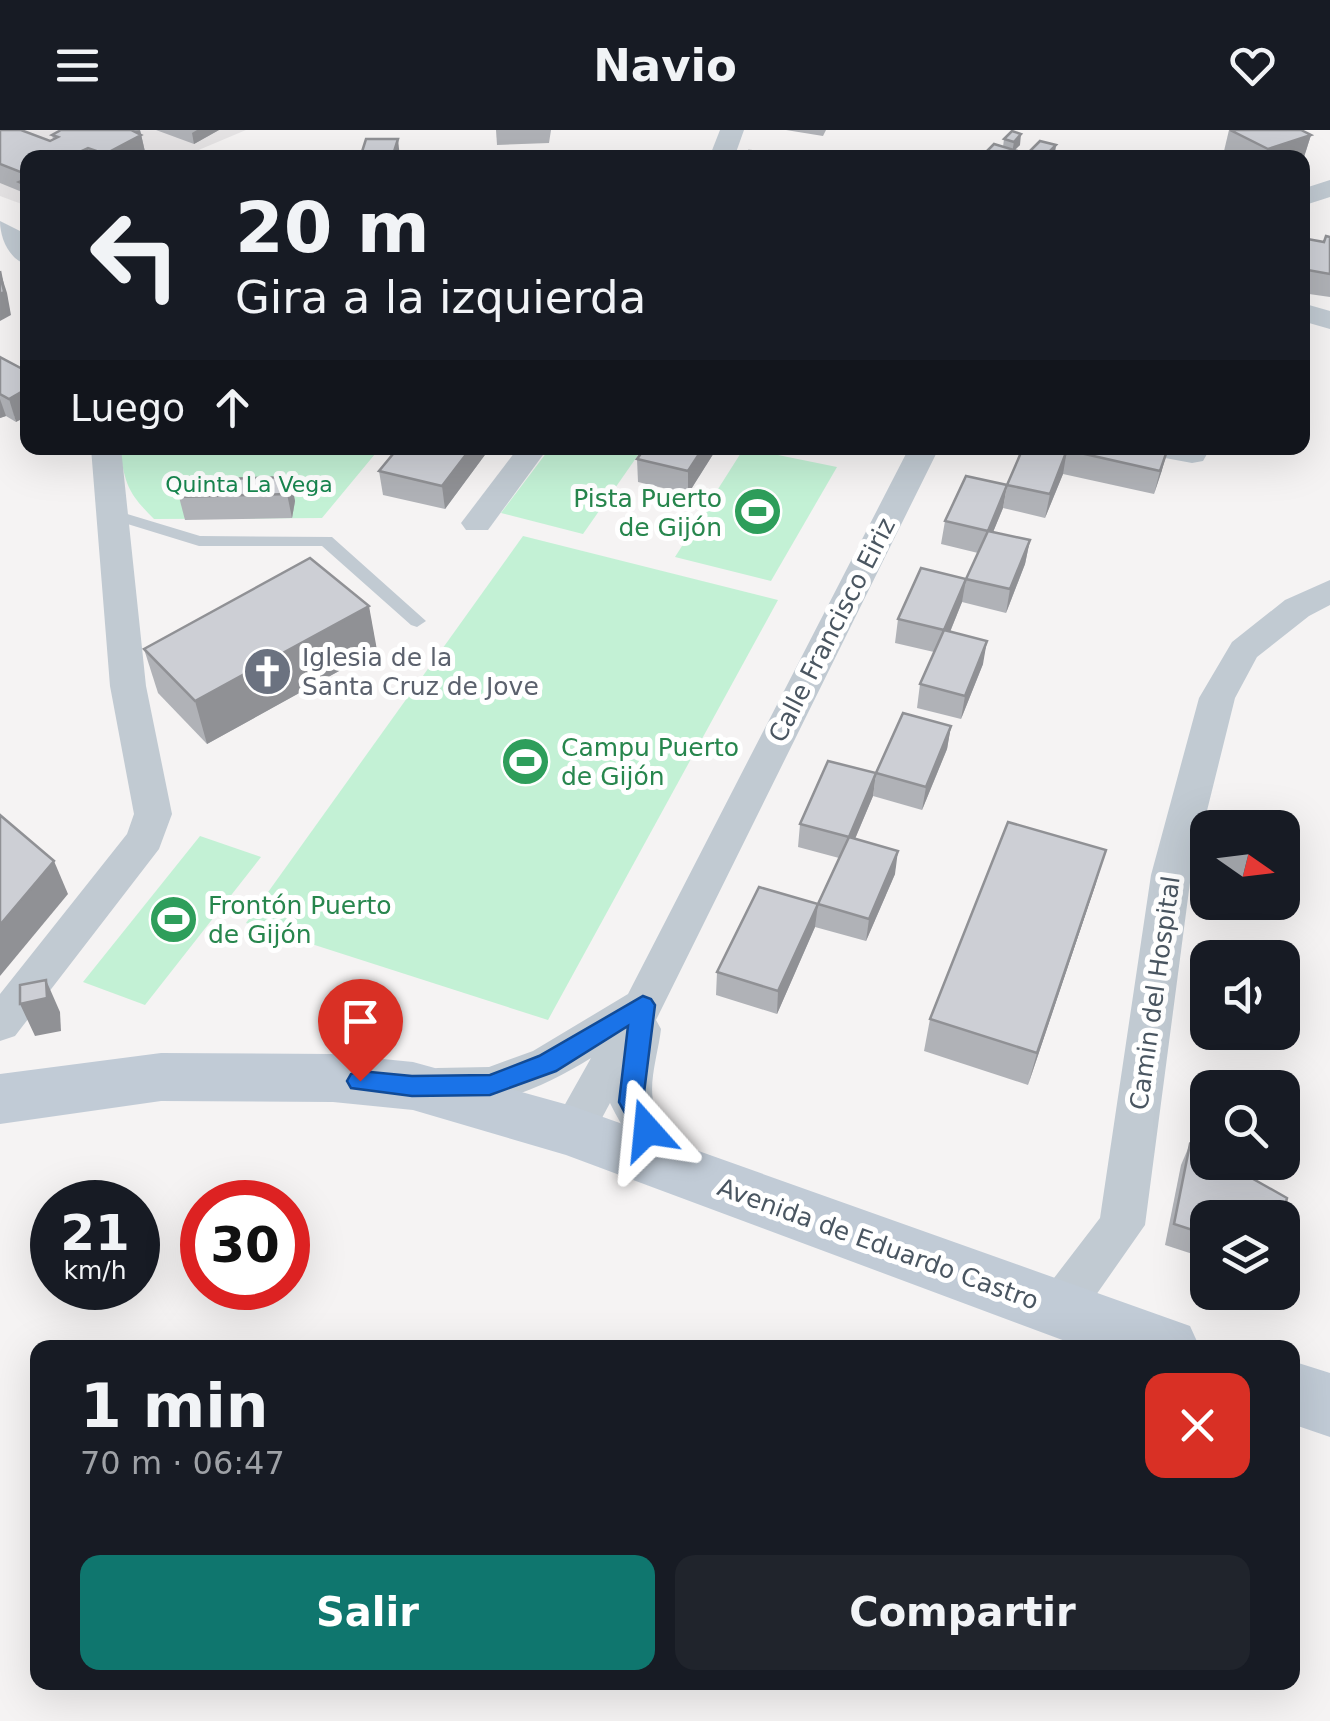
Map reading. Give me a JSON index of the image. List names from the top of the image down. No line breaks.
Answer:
{"streets":{"street":["Calle Francisco Eiriz","Camin del Hospital","Avenida de Eduardo Castro"]},"crossings":[["Calle Francisco Eiriz","Avenida de Eduardo Castro"],["Camin del Hospital","Avenida de Eduardo Castro"]],"parks":["Quinta La Vega"],"places":{"sports":["Pista Puerto de Gijón","Campu Puerto de Gijón","Frontón Puerto de Gijón"],"church":["Iglesia de la Santa Cruz de Jove"]},"north":"right","page":{"header":"Navio","turn":["20 m","Gira a la izquierda"],"then":"Luego","speed":"21 km/h","limit":"30","heading":["1 min","70 m · 06:47"],"buttons":["Salir","Compartir"]}}
